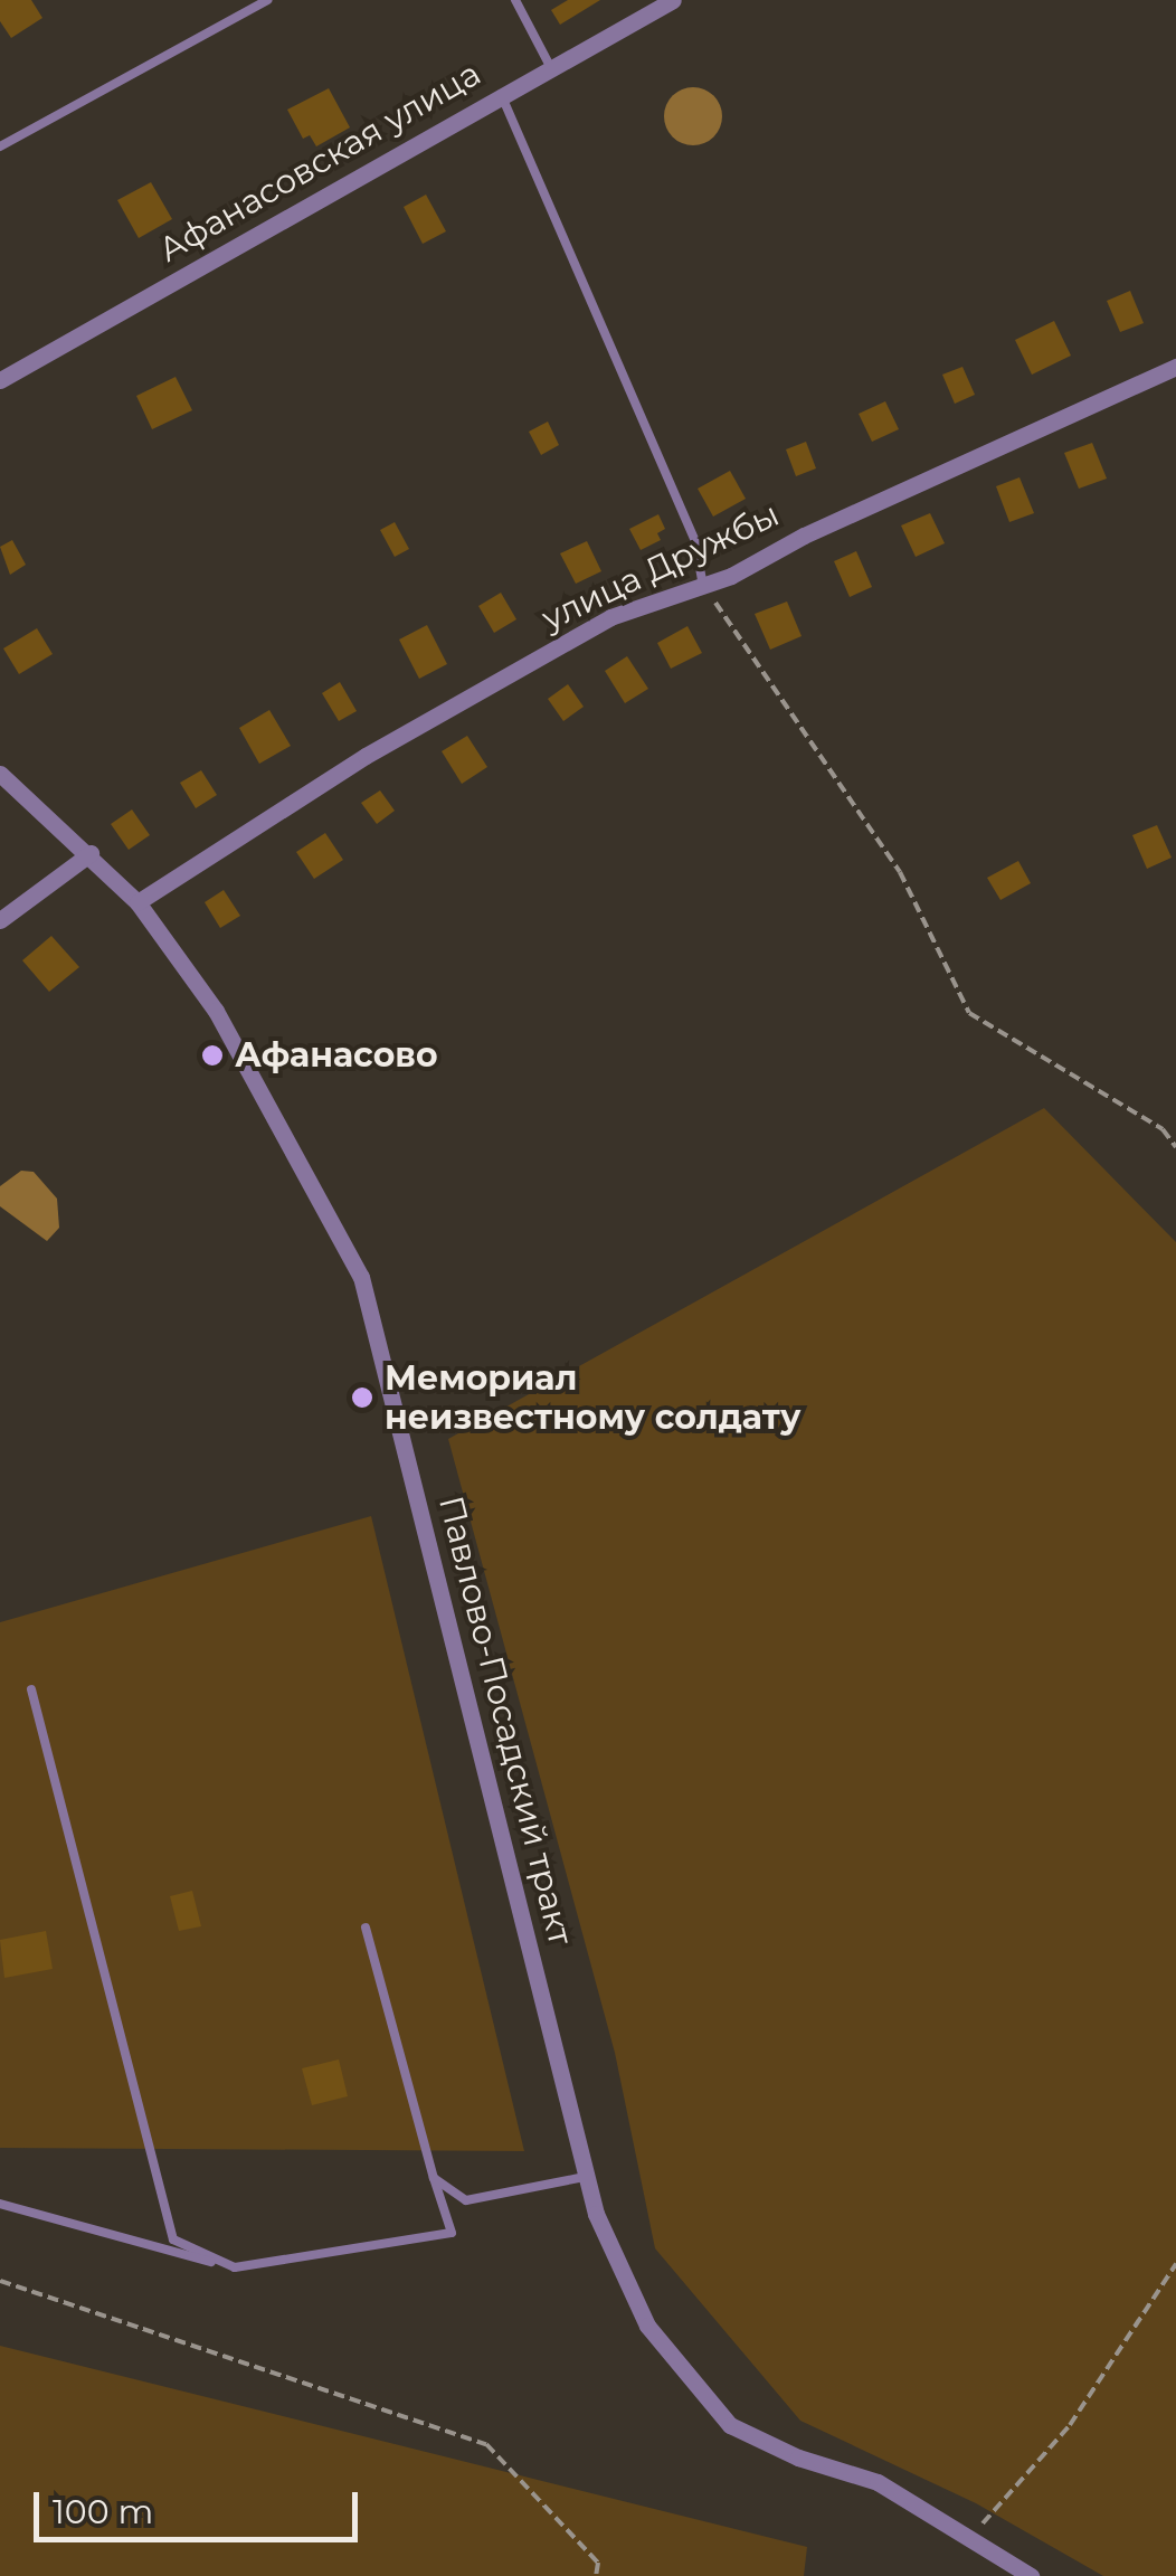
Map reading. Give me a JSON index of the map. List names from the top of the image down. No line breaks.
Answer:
{"streets":{"street":["Афанасовская улица","улица Дружбы","Павлово-Посадский тракт"]},"crossings":[["улица Дружбы","Павлово-Посадский тракт"]],"places":["Афанасово","Мемориал неизвестному солдату"],"scale_bar":"100 m"}
